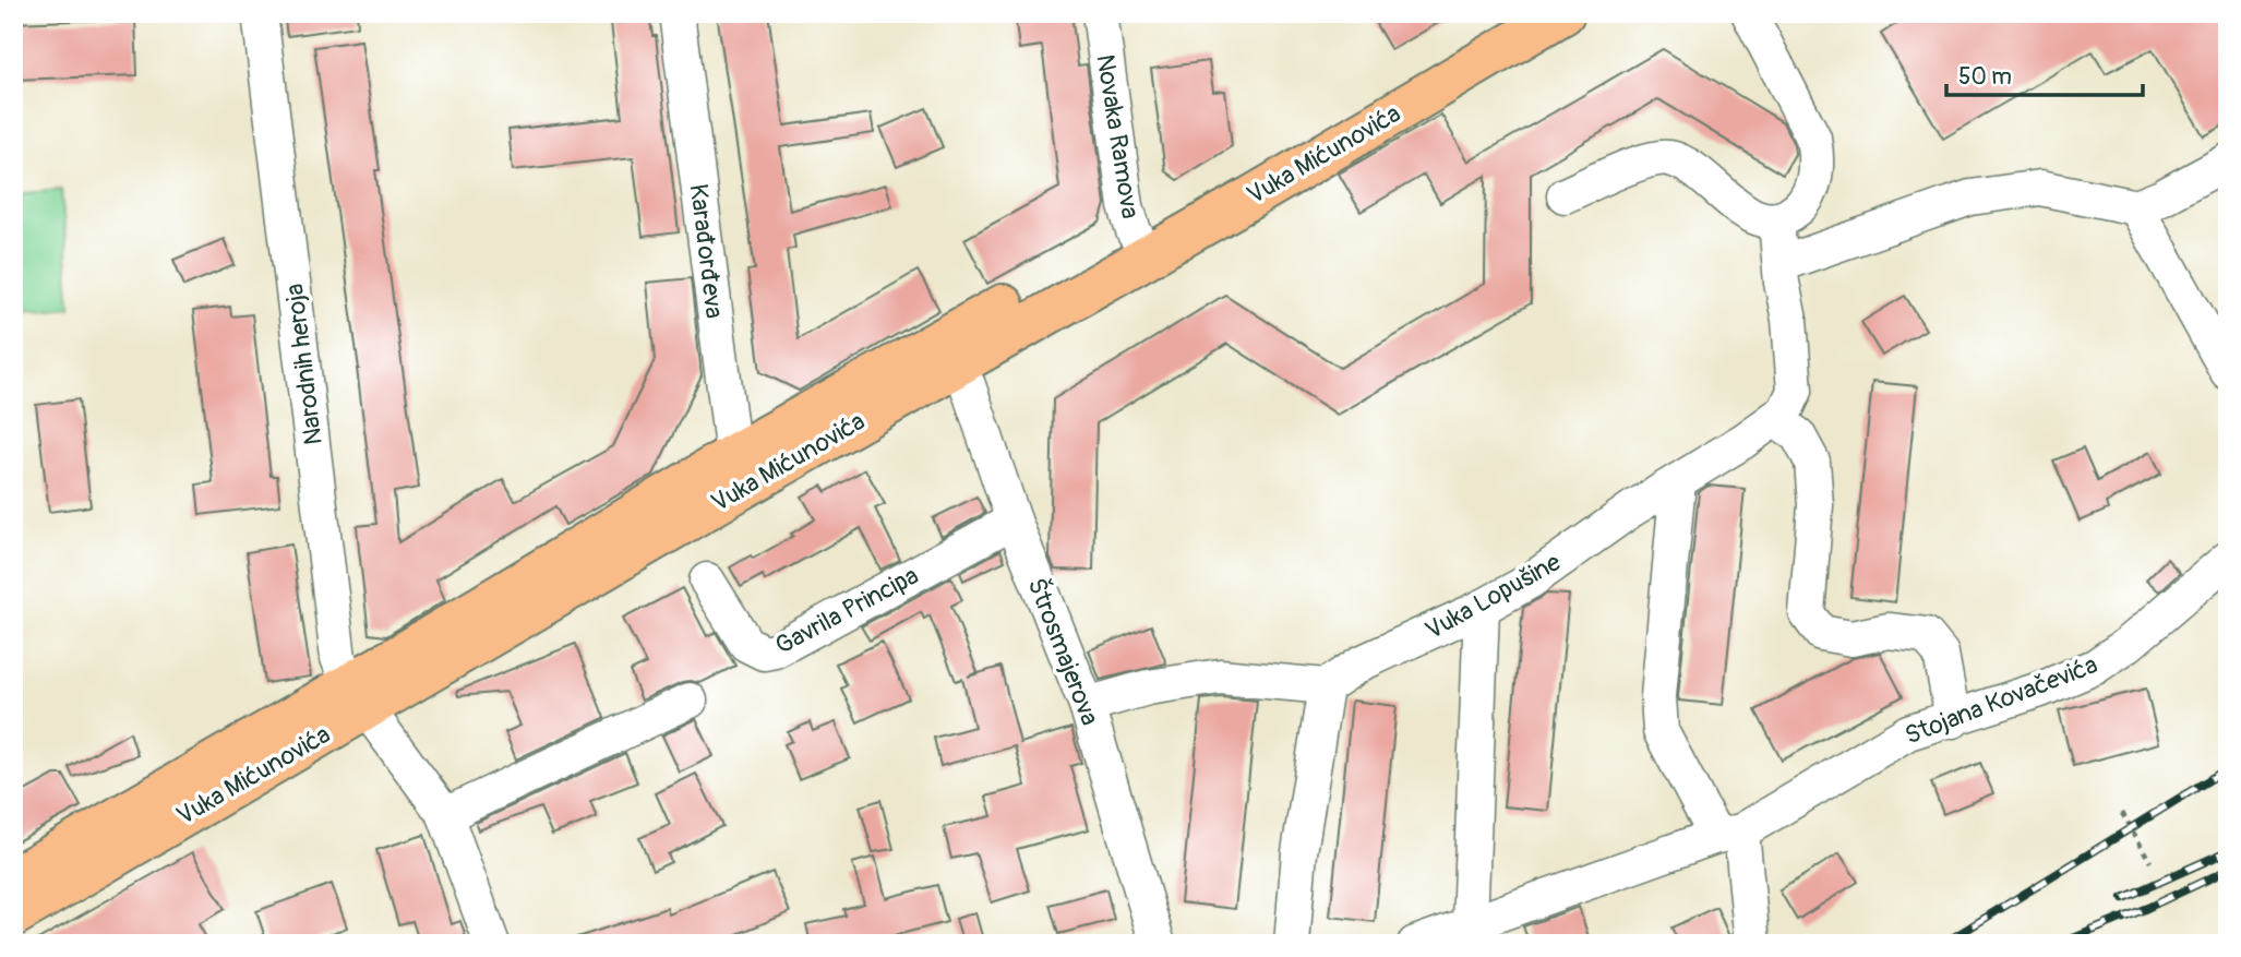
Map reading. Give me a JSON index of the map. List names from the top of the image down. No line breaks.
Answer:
{"streets":{"main road":["Vuka Mićunovića"],"street":["Novaka Ramova","Karađorđeva","Narodnih heroja","Vuka Lopušine","Gavrila Principa","Štrosmajerova","Stojana Kovačevića"]},"crossings":[["Novaka Ramova","Vuka Mićunovića"],["Vuka Mićunovića","Karađorđeva"],["Vuka Mićunovića","Narodnih heroja"],["Vuka Mićunovića","Štrosmajerova"],["Gavrila Principa","Štrosmajerova"]],"scale_bar":"50 m"}
